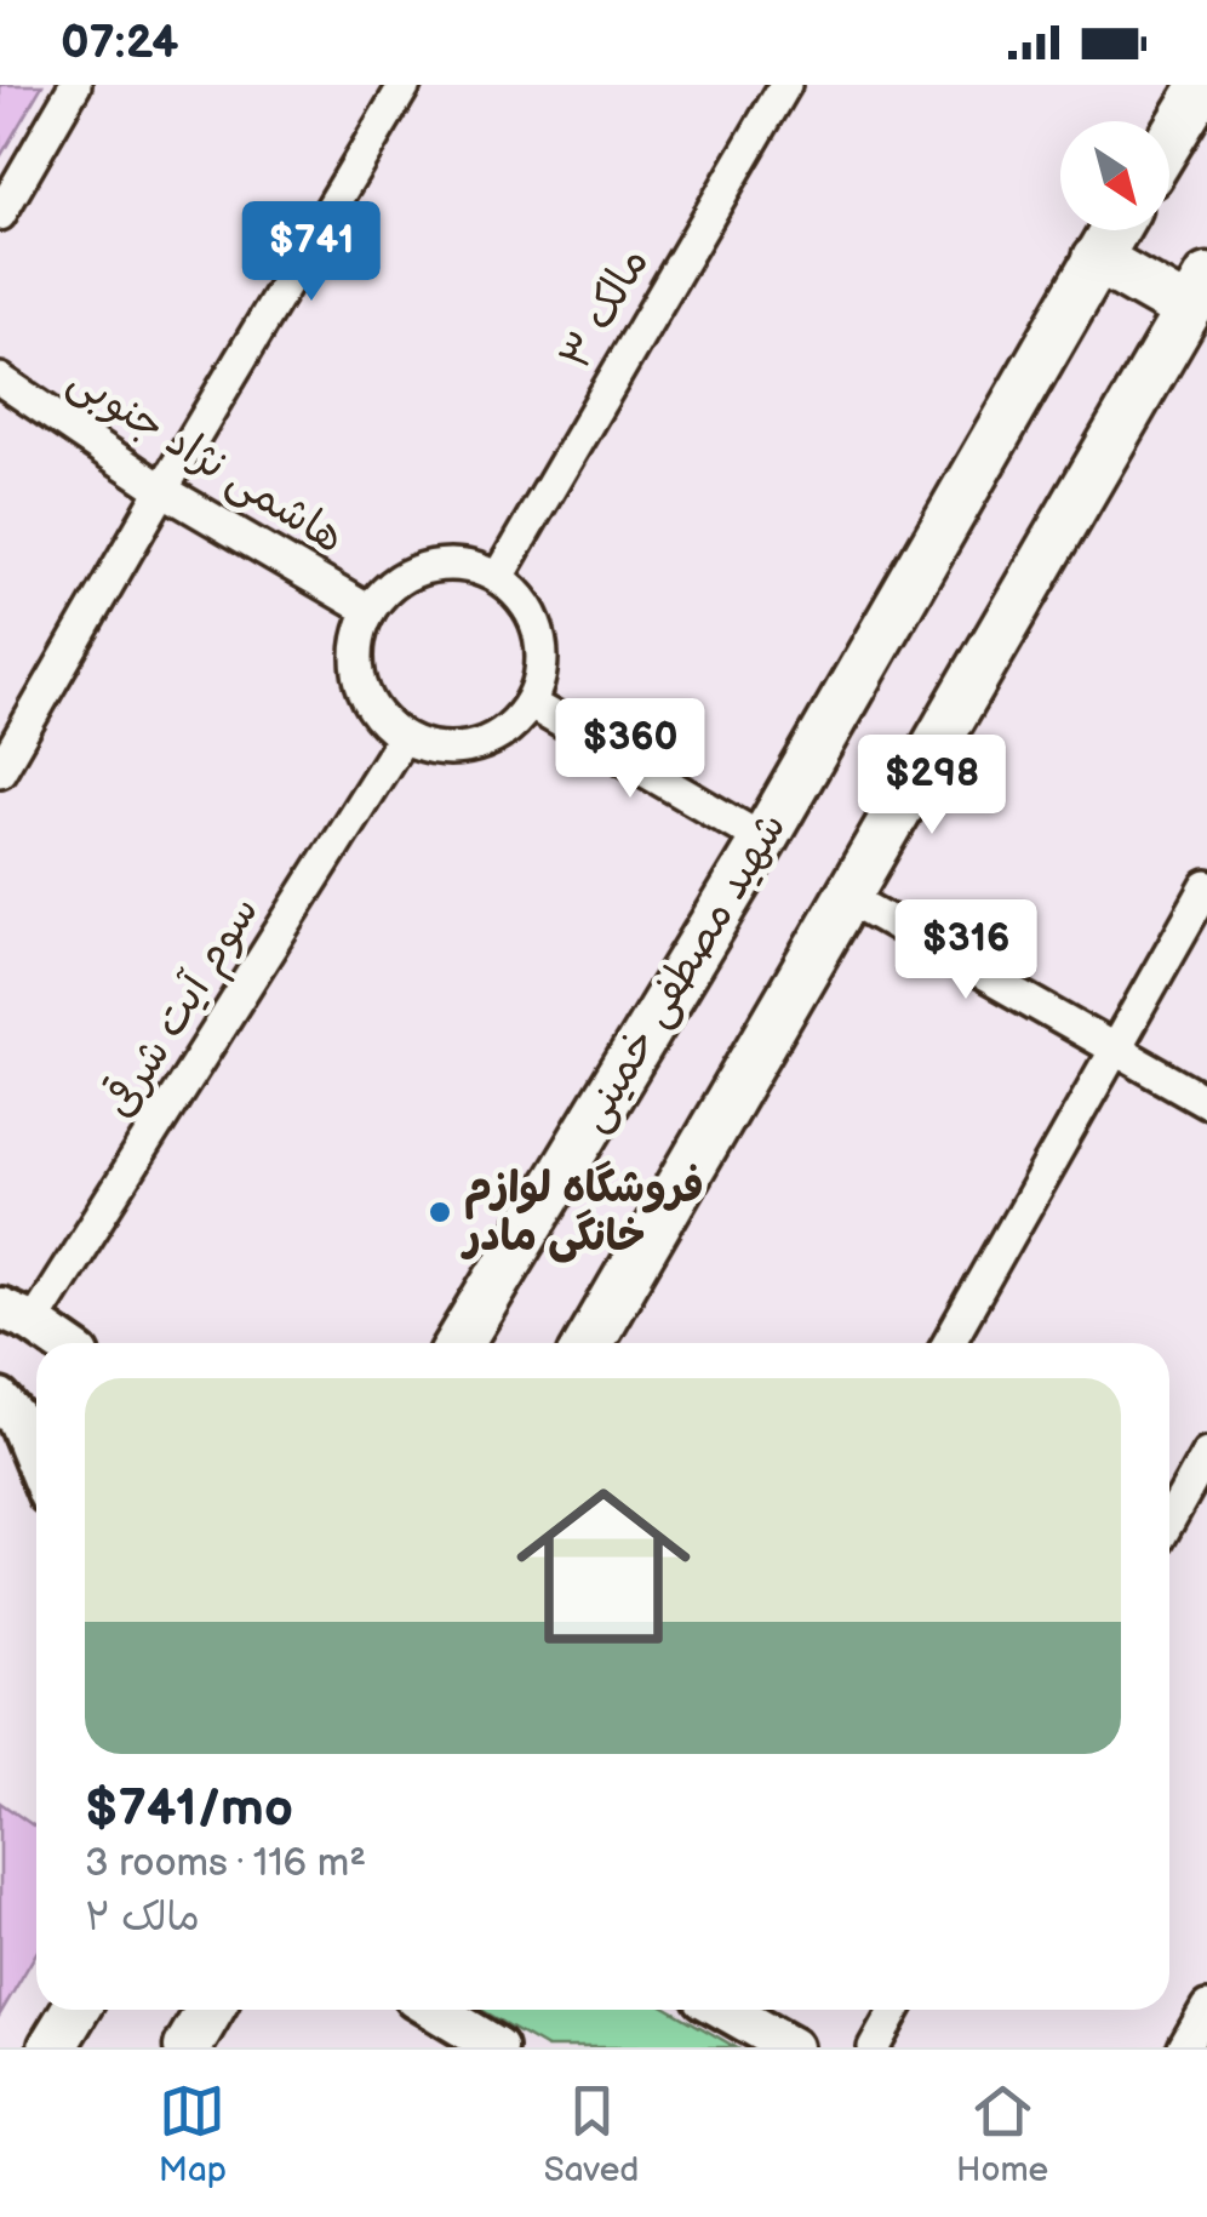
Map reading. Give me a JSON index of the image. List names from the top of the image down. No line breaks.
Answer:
{"streets":{"main road":["شهید مصطفی خمینی"],"street":["مالک ۳","هاشمی نژاد جنوبی","سوم آیت شرقی"]},"crossings":[["مالک ۳","هاشمی نژاد جنوبی"],["مالک ۳","سوم آیت شرقی"],["هاشمی نژاد جنوبی","سوم آیت شرقی"]],"places":["فروشگاه لوازم خانگی مادر"],"north":"bottom right","page":{"status":"07:24","price":["$741","$360","$298","$316"],"list":[{"name":"$741/mo","note":"3 rooms · 116 m² · مالک ۲"}],"tabs":["Map","Saved","Home"]}}
